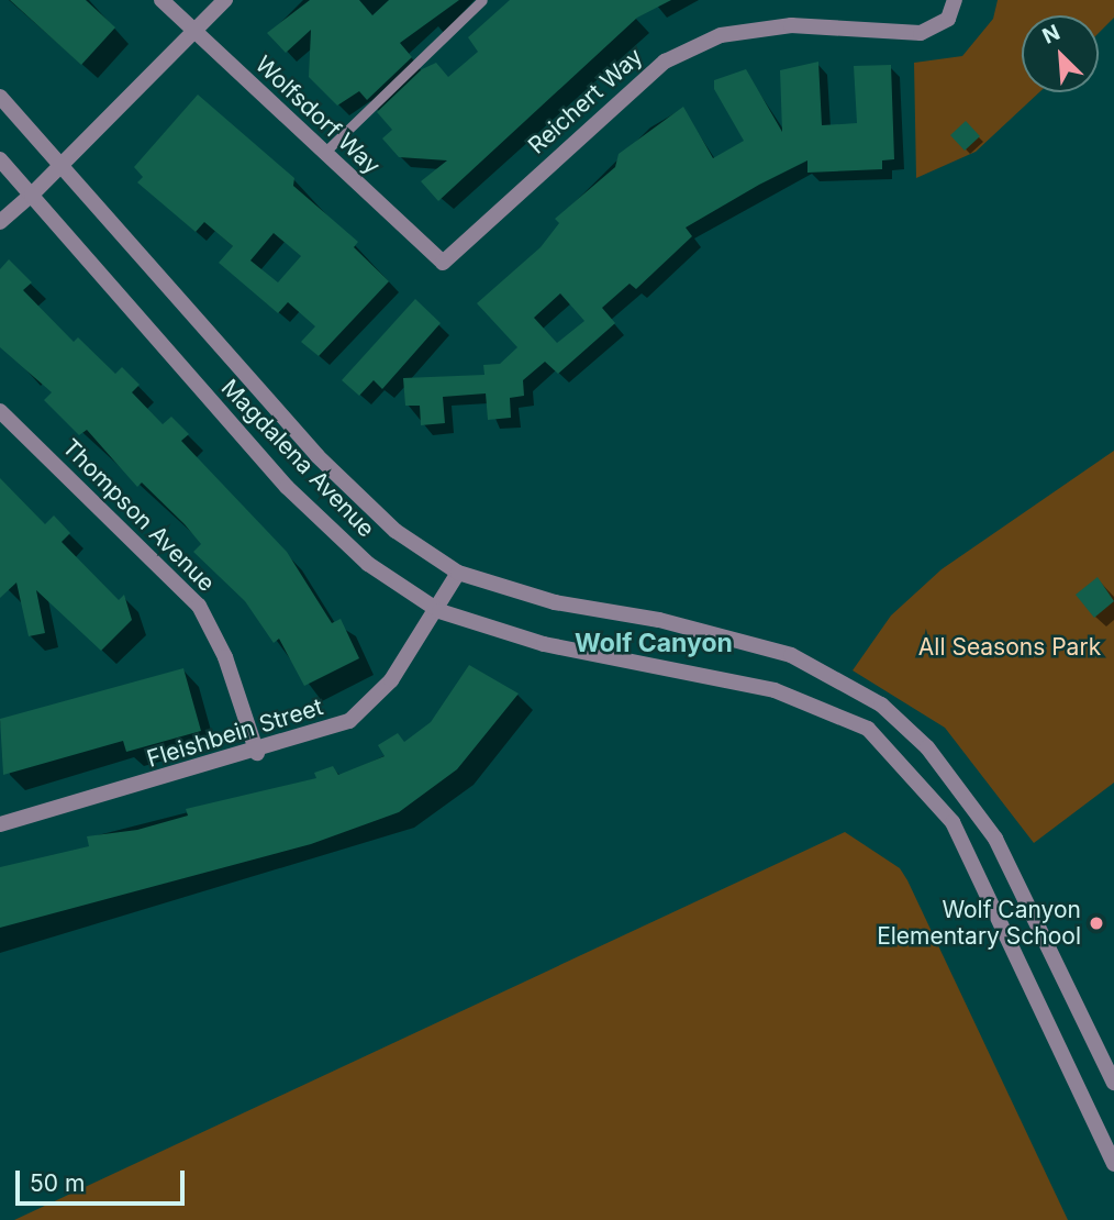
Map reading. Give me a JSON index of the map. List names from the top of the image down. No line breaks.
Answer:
{"streets":{"street":["Reichert Way","Wolfsdorf Way","Magdalena Avenue","Thompson Avenue","Fleishbein Street"]},"crossings":[["Reichert Way","Wolfsdorf Way"],["Magdalena Avenue","Fleishbein Street"],["Thompson Avenue","Fleishbein Street"]],"districts":["Wolf Canyon"],"parks":["All Seasons Park"],"places":["Wolf Canyon Elementary School"],"scale_bar":"50 m","north":"top left"}
